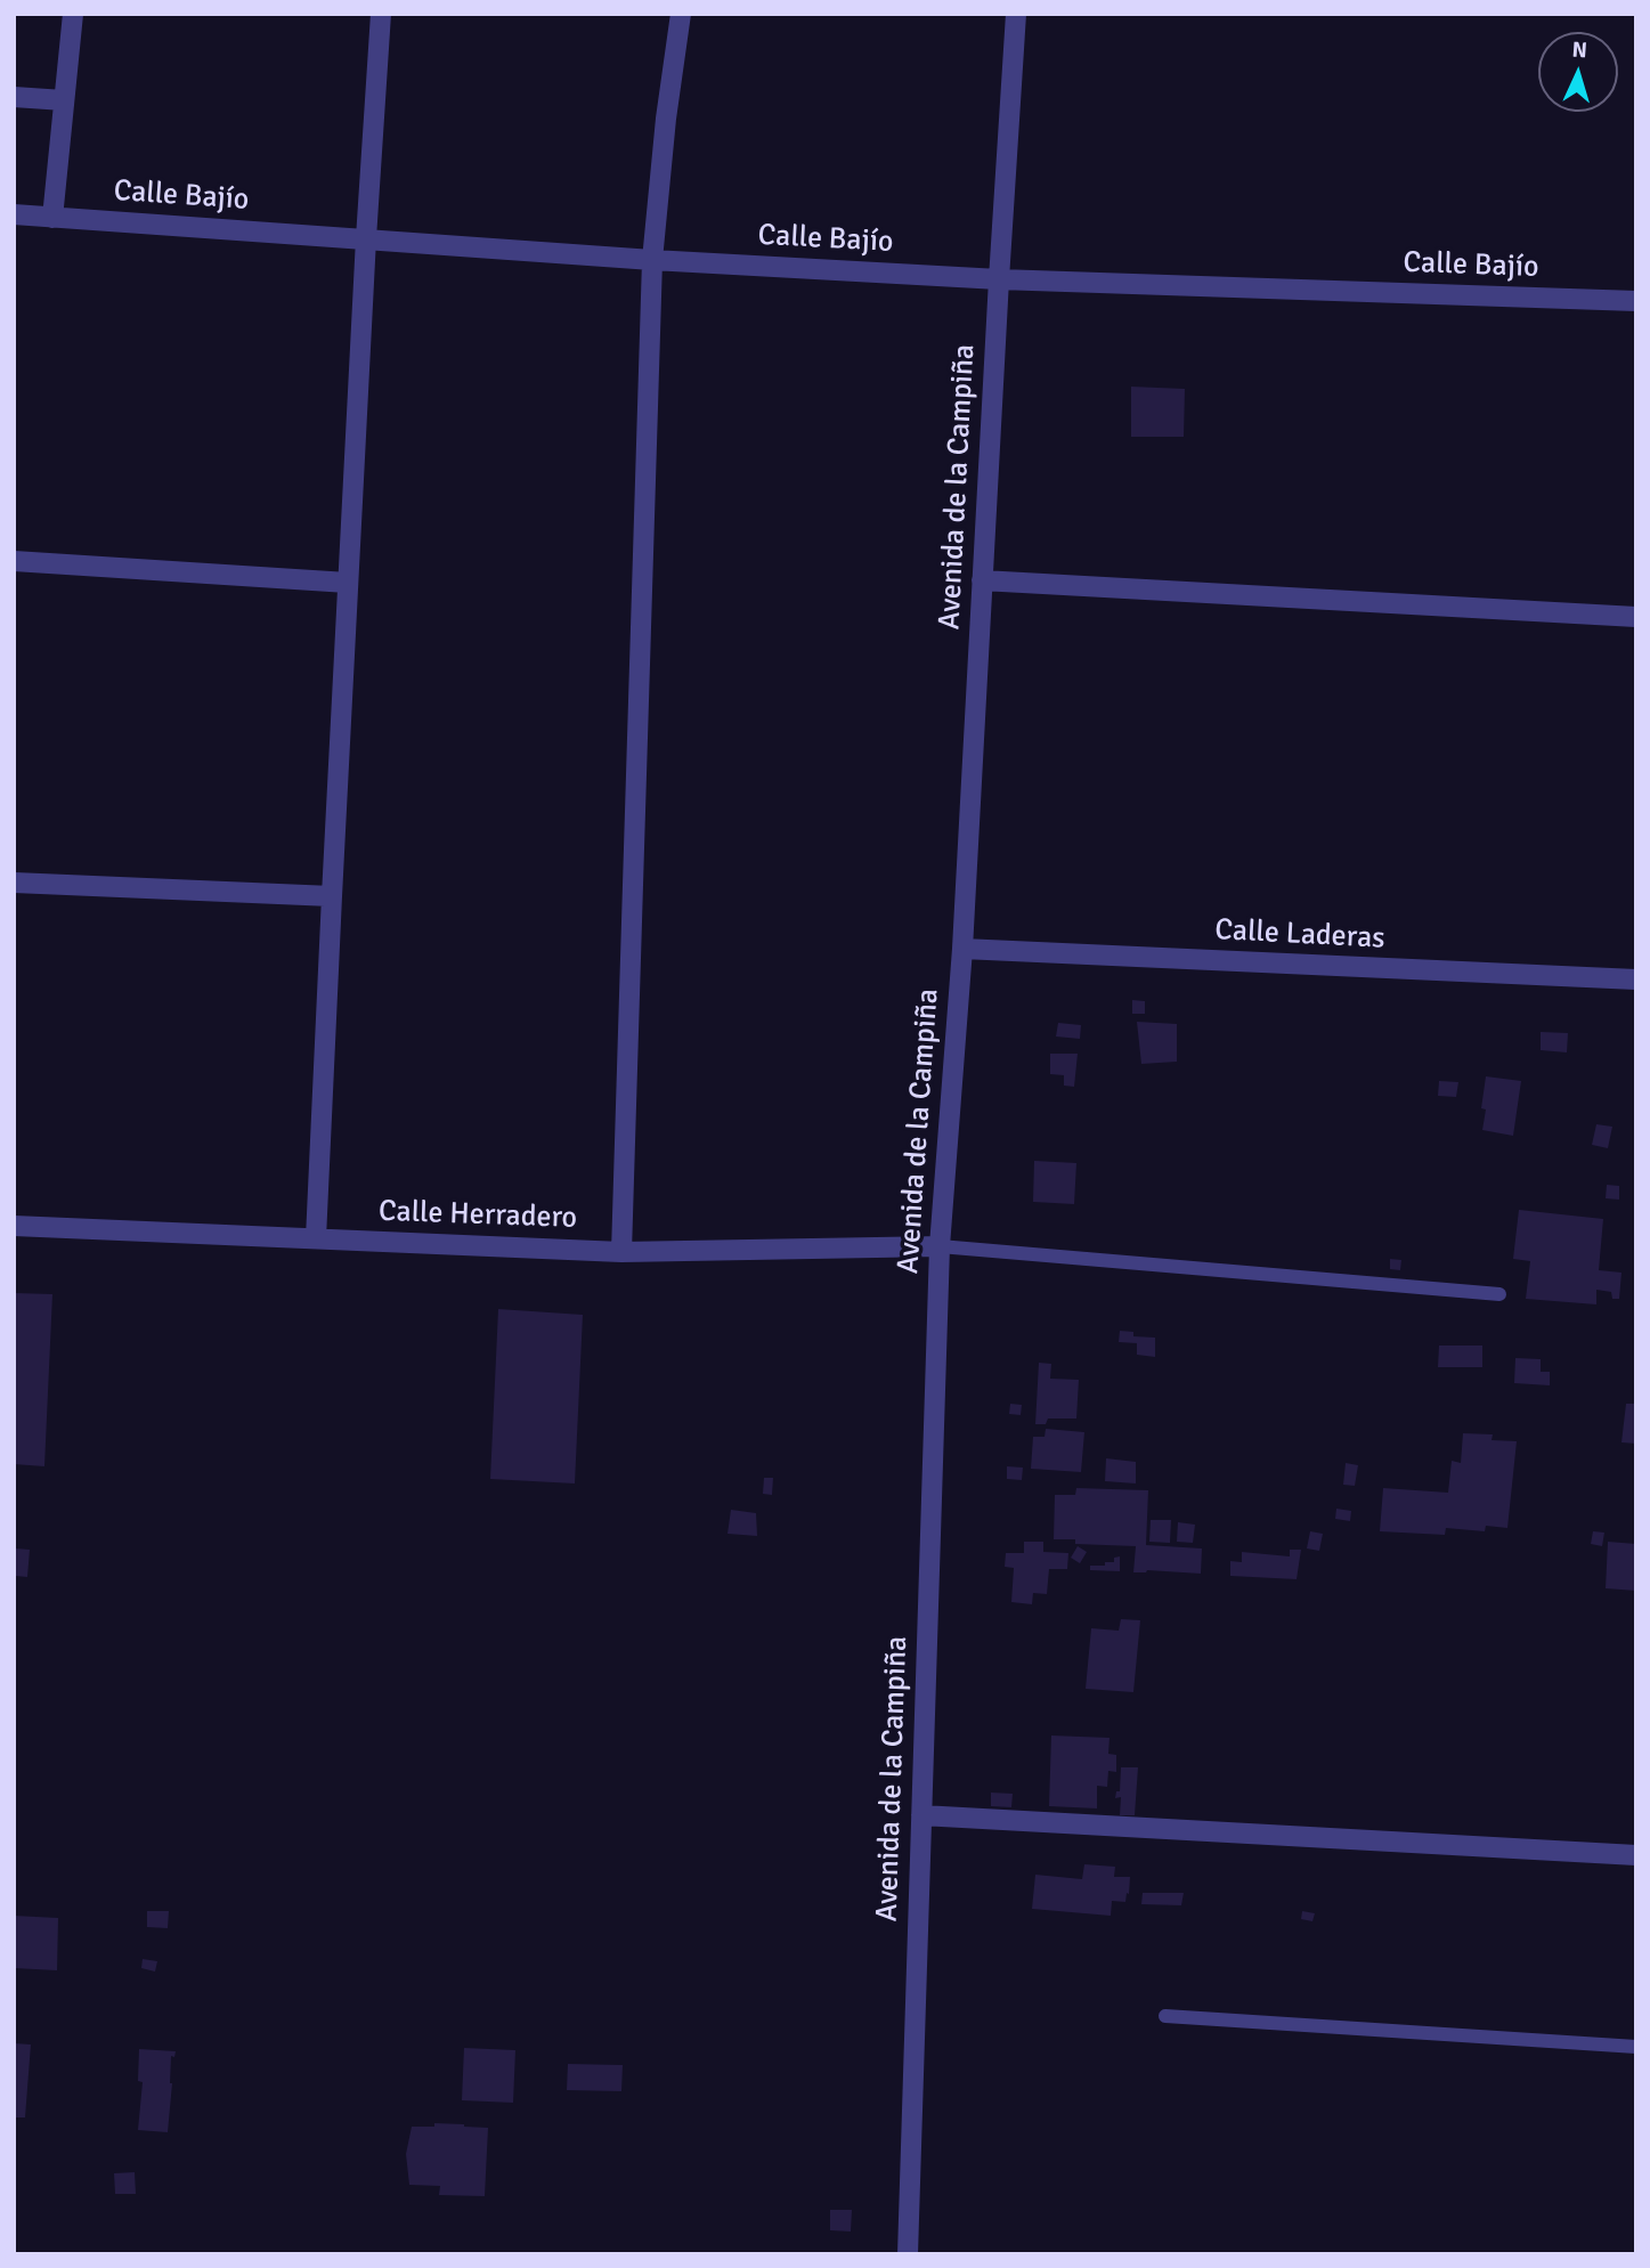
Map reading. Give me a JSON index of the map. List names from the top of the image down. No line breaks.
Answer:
{"streets":{"street":["Calle Bajío","Avenida de la Campiña","Calle Laderas","Calle Herradero"]},"crossings":[["Calle Bajío","Avenida de la Campiña"],["Avenida de la Campiña","Calle Laderas"],["Avenida de la Campiña","Calle Herradero"]],"north":"top"}
